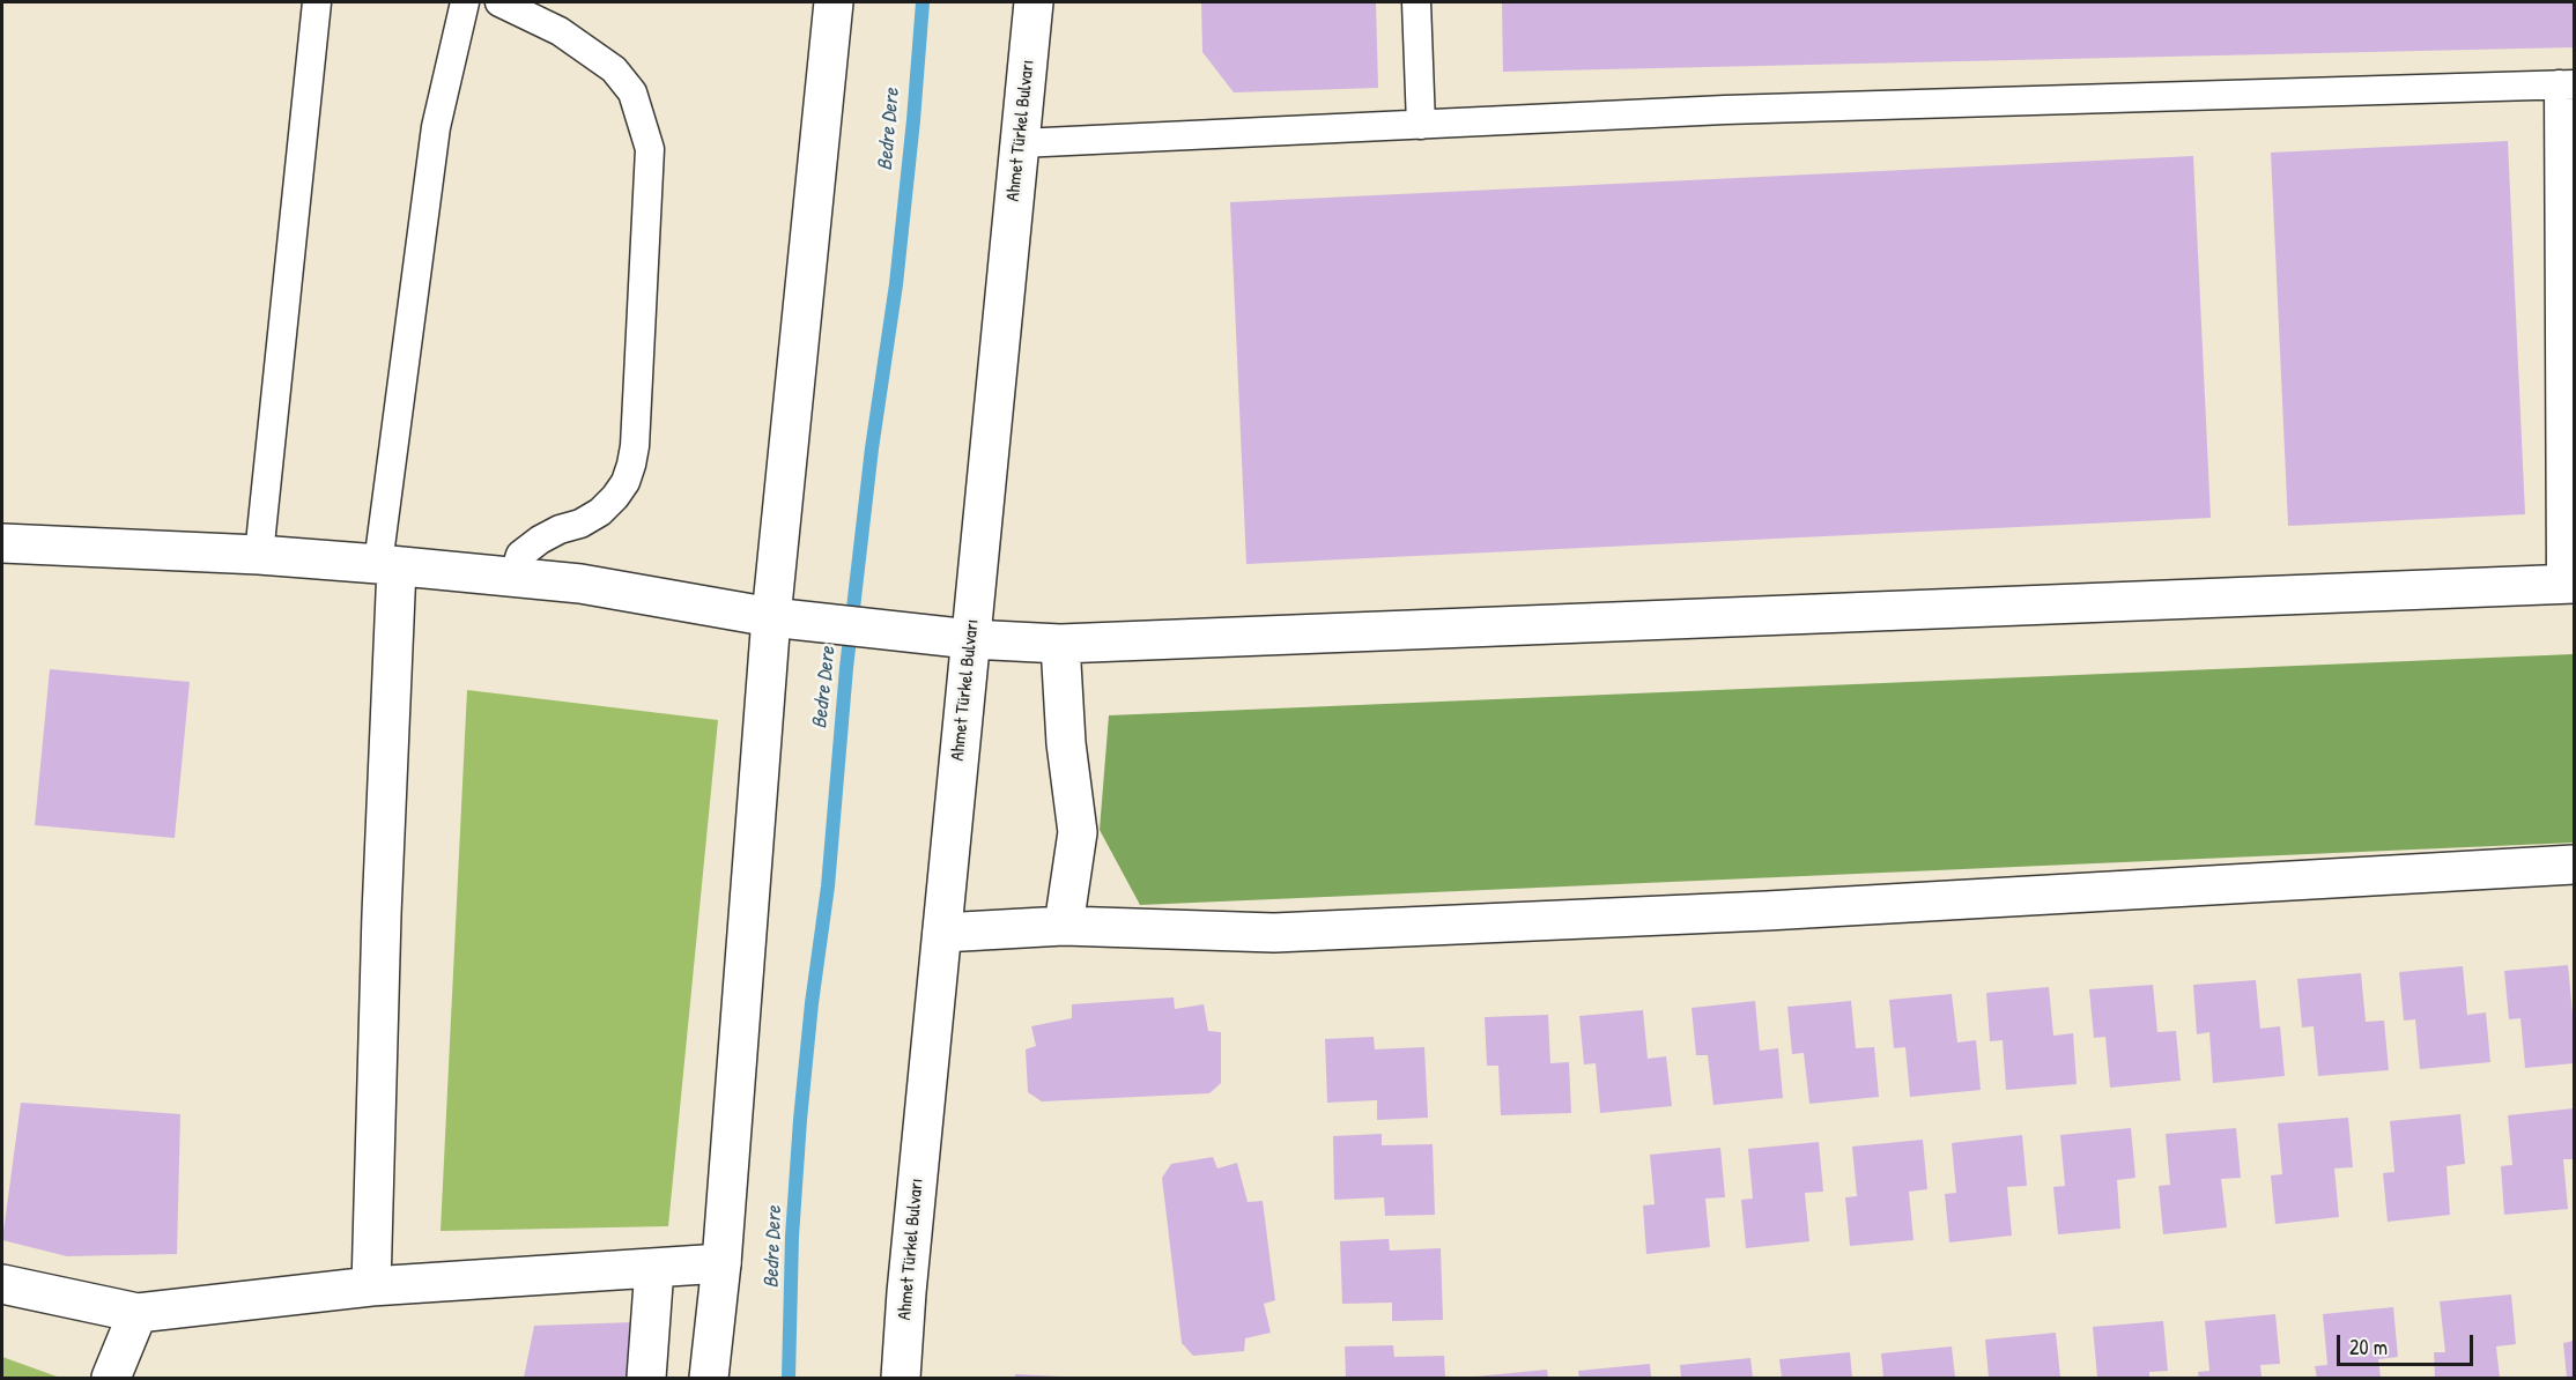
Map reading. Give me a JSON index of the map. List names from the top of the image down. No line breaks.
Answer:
{"streets":{"street":["Ahmet Türkel Bulvarı"]},"water":["Bedre Dere"],"scale_bar":"20 m"}
